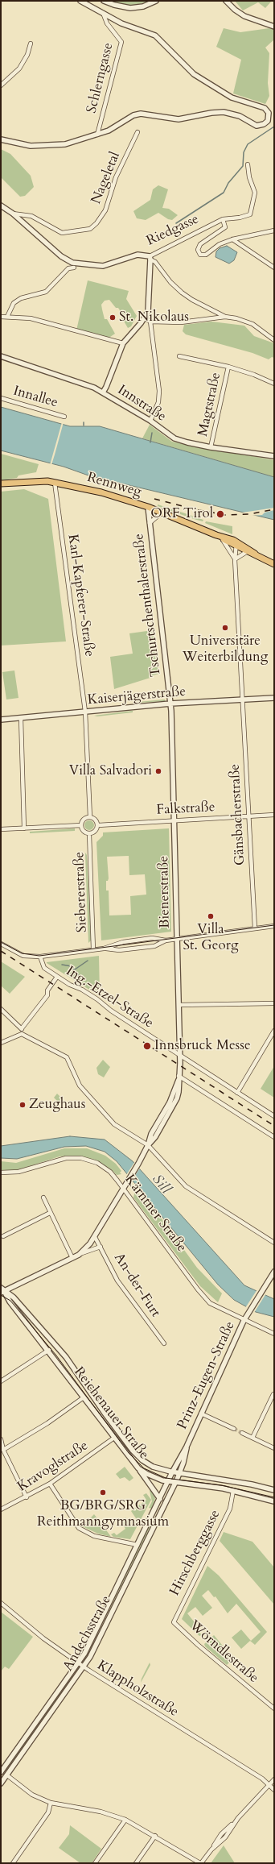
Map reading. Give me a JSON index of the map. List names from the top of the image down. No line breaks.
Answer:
{"streets":{"main road":["Rennweg"],"street":["Schlerngasse","Nageletal","Riedgasse","Innallee","Innstraße","Magtstraße","Karl-Kapferer-Straße","Tschurtschenthalerstraße","Kaiserjägerstraße","Falkstraße","Gänsbacherstraße","Siebererstraße","Bienerstraße","Ing.-Etzel-Straße","Kärntner Straße","An-der-Furt","Prinz-Eugen-Straße","Reichenauer Straße","Kravoglstraße","Hirschberggasse","Andechsstraße","Wörndlestraße","Klappholzstraße"]},"crossings":[["Nageletal","Riedgasse"],["Innstraße","Magtstraße"],["Rennweg","Karl-Kapferer-Straße"],["Rennweg","Tschurtschenthalerstraße"],["Rennweg","Gänsbacherstraße"],["Karl-Kapferer-Straße","Kaiserjägerstraße"],["Tschurtschenthalerstraße","Kaiserjägerstraße"],["Tschurtschenthalerstraße","Bienerstraße"],["Kaiserjägerstraße","Gänsbacherstraße"],["Kaiserjägerstraße","Bienerstraße"],["Falkstraße","Gänsbacherstraße"],["Falkstraße","Siebererstraße"],["Falkstraße","Bienerstraße"],["Bienerstraße","Ing.-Etzel-Straße"],["Bienerstraße","Kärntner Straße"],["Bienerstraße","An-der-Furt"],["Kärntner Straße","Prinz-Eugen-Straße"],["Prinz-Eugen-Straße","Reichenauer Straße"],["Prinz-Eugen-Straße","Andechsstraße"],["Reichenauer Straße","Kravoglstraße"],["Reichenauer Straße","Hirschberggasse"],["Reichenauer Straße","Andechsstraße"],["Hirschberggasse","Wörndlestraße"],["Andechsstraße","Klappholzstraße"]],"water":["Sill"],"places":["St. Nikolaus","ORF Tirol","Universitäre Weiterbildung","Villa Salvadori","Villa St. Georg","Innsbruck Messe","Zeughaus","BG/BRG/SRG Reithmanngymnasium"]}
